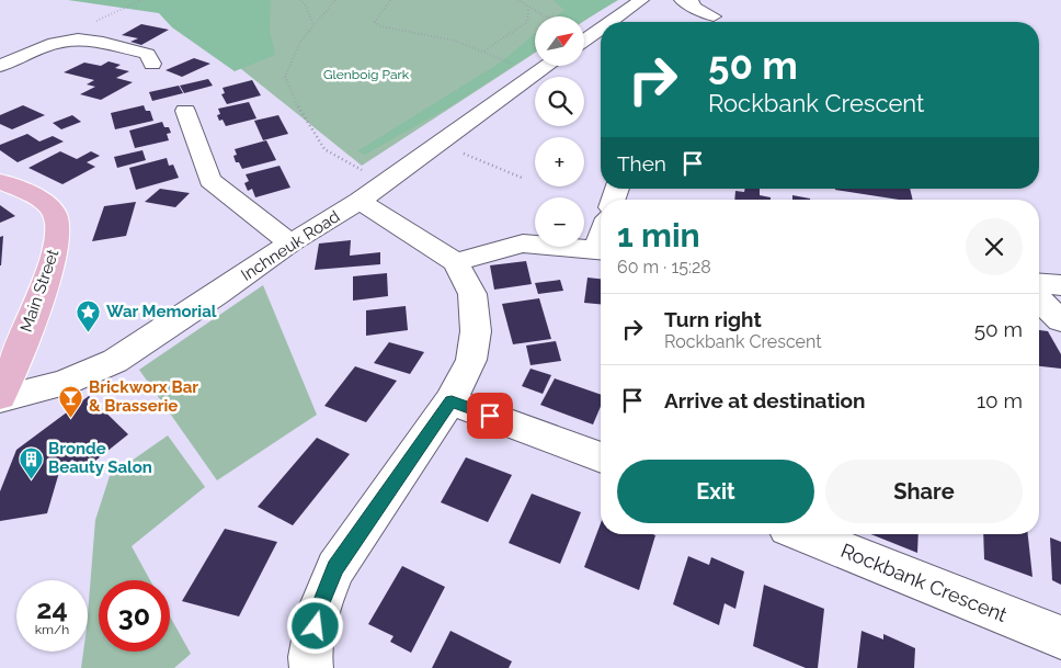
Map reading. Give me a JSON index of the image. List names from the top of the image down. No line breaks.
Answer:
{"streets":{"main road":["Main Street"],"street":["Inchneuk Road","Rockbank Crescent"]},"crossings":[["Inchneuk Road","Main Street"]],"parks":["Glenboig Park"],"places":{"place":["War Memorial"],"bar":["Brickworx Bar & Brasserie"],"building":["Bronde Beauty Salon"]},"north":"top right","page":{"map_buttons":["+","−"],"turn":["50 m","Rockbank Crescent"],"then":"Then","heading":["1 min","60 m · 15:28"],"list":[{"name":"Turn right","note":"Rockbank Crescent","value":"50 m"},{"name":"Arrive at destination","value":"10 m"}],"buttons":["Exit","Share"],"speed":"24 km/h","limit":"30"}}
